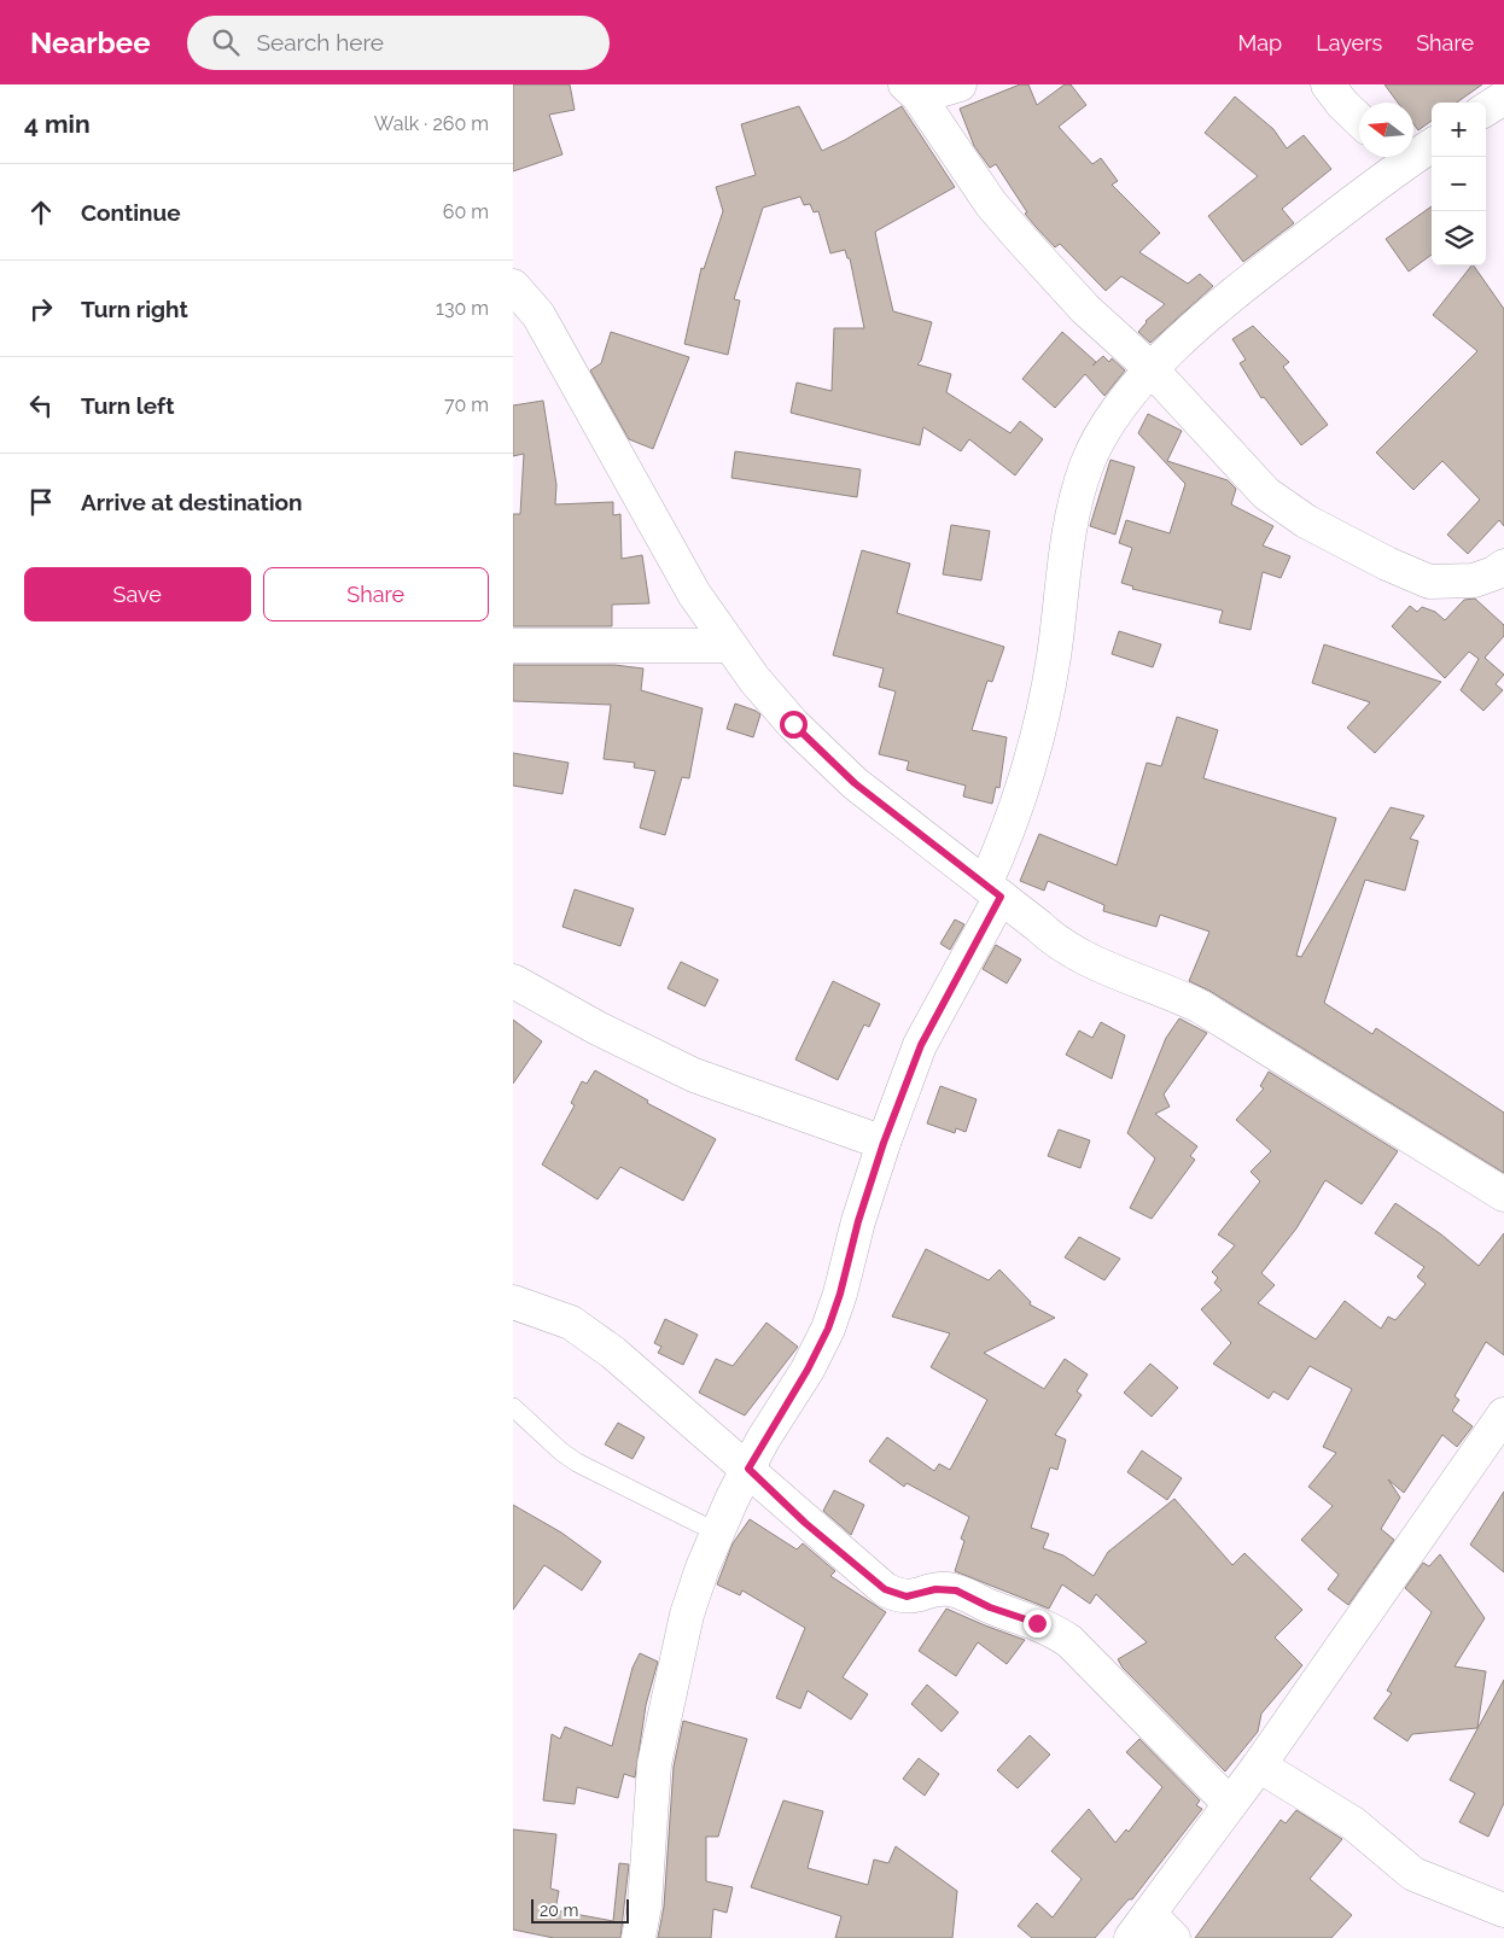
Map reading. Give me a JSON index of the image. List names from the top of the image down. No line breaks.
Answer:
{"scale_bar":"20 m","north":"left","page":{"header":"Nearbee","search":"Search here","nav":["Map","Layers","Share"],"heading":["4 min","Walk · 260 m"],"map_buttons":["+","−"],"list":[["Continue","60 m"],["Turn right","130 m"],["Turn left","70 m"],"Arrive at destination"],"buttons":["Save","Share"],"scale":"20 m"}}
